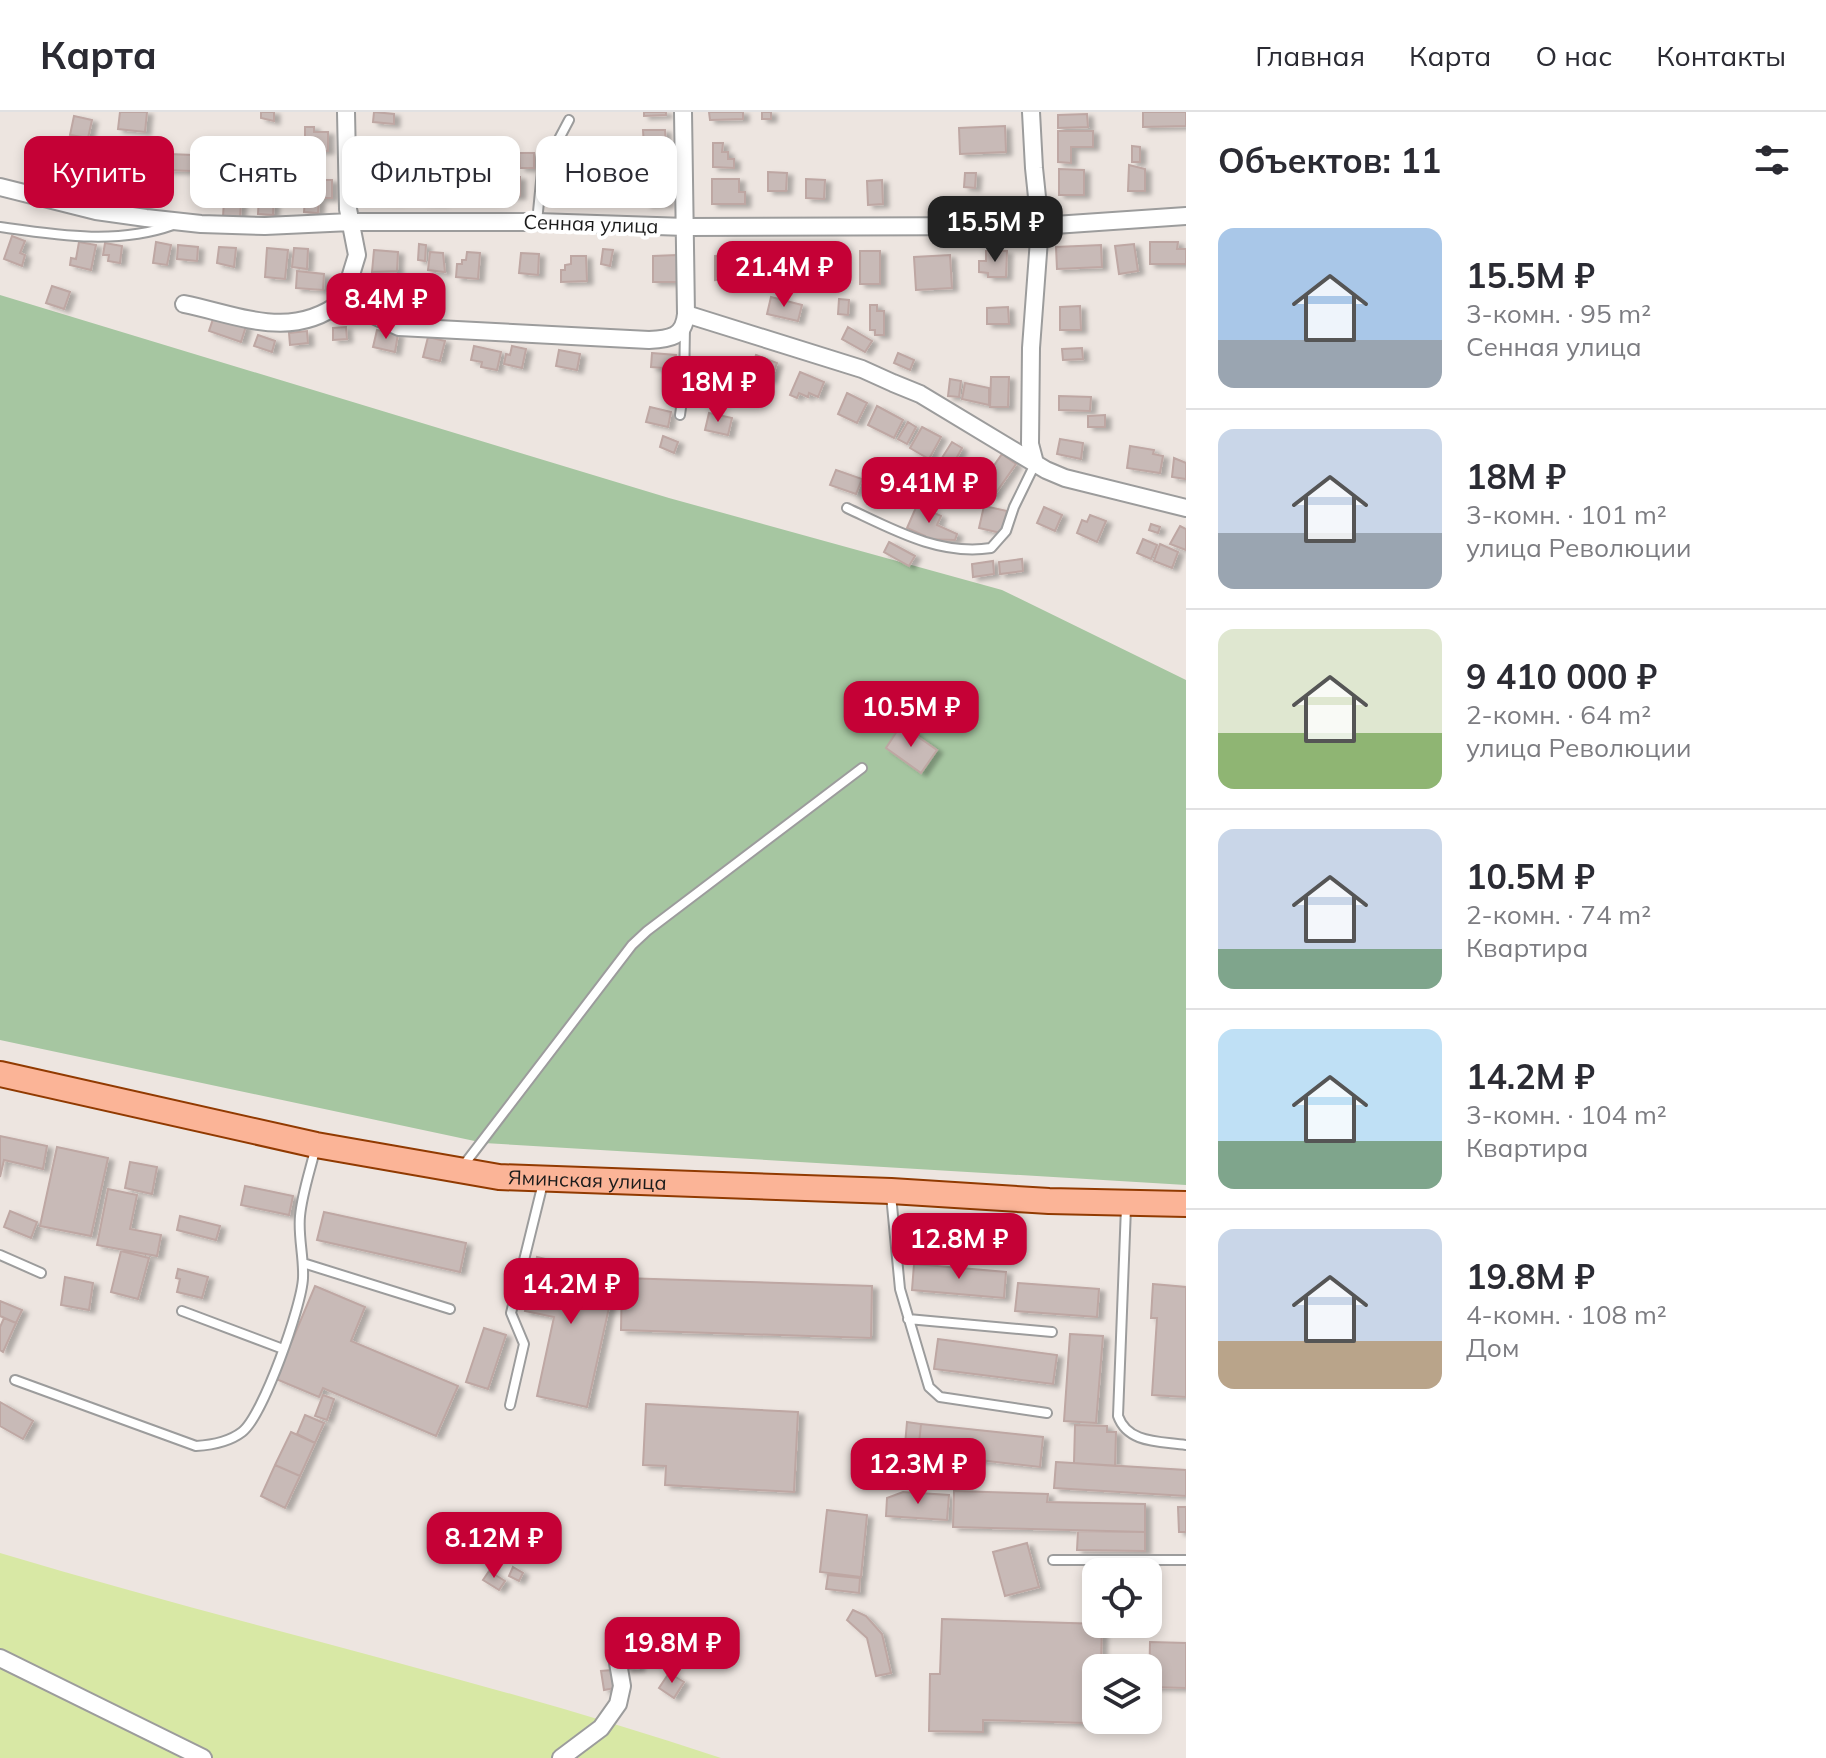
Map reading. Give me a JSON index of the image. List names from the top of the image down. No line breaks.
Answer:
{"streets":{"main road":["Яминская улица"],"street":["Сенная улица"]},"page":{"header":"Карта","nav":["Главная","Карта","О нас","Контакты"],"heading":"Объектов: 11","chip":["Купить","Снять","Фильтры","Новое"],"price":["15.5M ₽","21.4M ₽","8.4M ₽","18M ₽","9.41M ₽","10.5M ₽","12.8M ₽","14.2M ₽","12.3M ₽","8.12M ₽","19.8M ₽"],"list":[{"name":"15.5M ₽","note":"3-комн. · 95 m² · Сенная улица"},{"name":"18M ₽","note":"3-комн. · 101 m² · улица Революции"},{"name":"9 410 000 ₽","note":"2-комн. · 64 m² · улица Революции"},{"name":"10.5M ₽","note":"2-комн. · 74 m² · Квартира"},{"name":"14.2M ₽","note":"3-комн. · 104 m² · Квартира"},{"name":"19.8M ₽","note":"4-комн. · 108 m² · Дом"}]}}
